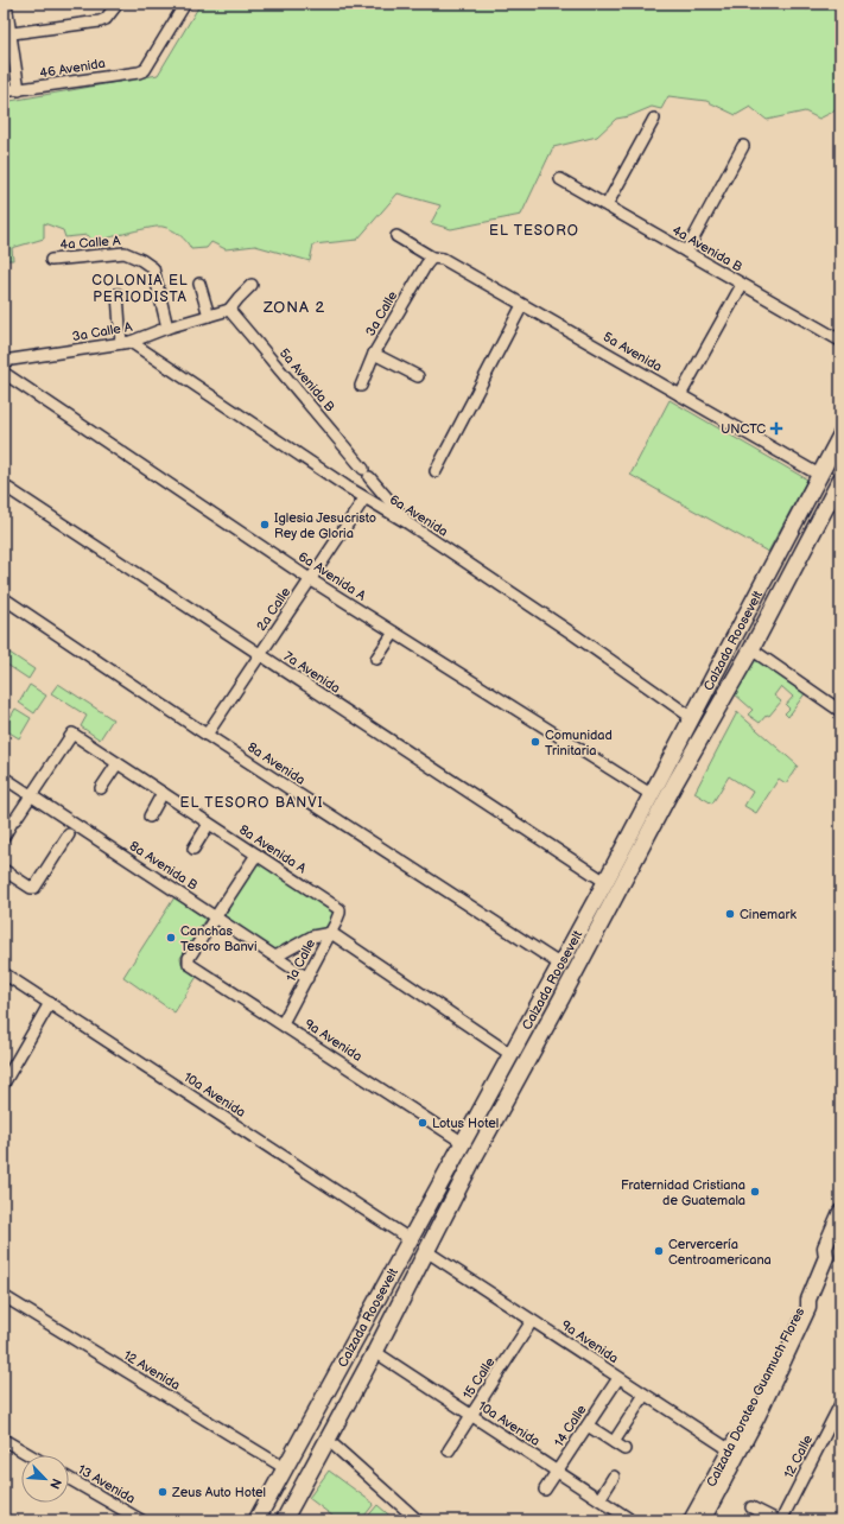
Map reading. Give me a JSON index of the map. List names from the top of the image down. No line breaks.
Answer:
{"streets":{"highway":["Calzada Roosevelt"],"main road":["Calzada Doroteo Guamuch Flores"],"street":["46 Avenida","4a Calle A","4a Avenida B","3a Calle","3a Calle A","5a Avenida","5a Avenida B","6a Avenida","6a Avenida A","2a Calle","7a Avenida","8a Avenida","8a Avenida A","8a Avenida B","1a Calle","9a Avenida","10a Avenida","12 Avenida","15 Calle","14 Calle","12 Calle","13 Avenida"]},"crossings":[["4a Calle A","3a Calle A"],["3a Calle","5a Avenida"],["3a Calle A","5a Avenida B"],["3a Calle A","6a Avenida"],["5a Avenida","Calzada Roosevelt"],["5a Avenida B","6a Avenida"],["6a Avenida","2a Calle"],["6a Avenida","Calzada Roosevelt"],["6a Avenida A","2a Calle"],["6a Avenida A","Calzada Roosevelt"],["2a Calle","7a Avenida"],["2a Calle","8a Avenida"],["Calzada Roosevelt","7a Avenida"],["Calzada Roosevelt","8a Avenida"],["Calzada Roosevelt","9a Avenida"],["Calzada Roosevelt","10a Avenida"],["Calzada Roosevelt","12 Avenida"],["8a Avenida A","8a Avenida B"],["8a Avenida A","1a Calle"],["8a Avenida B","1a Calle"],["8a Avenida B","9a Avenida"],["1a Calle","9a Avenida"],["9a Avenida","15 Calle"],["9a Avenida","Calzada Doroteo Guamuch Flores"],["9a Avenida","14 Calle"],["10a Avenida","15 Calle"],["10a Avenida","14 Calle"]],"districts":["EL TESORO","COLONIA EL PERIODISTA","ZONA 2","EL TESORO BANVI"],"places":{"health":["UNCTC"],"other":["Iglesia Jesucristo Rey de Gloria","Comunidad Trinitaria","Cinemark","Canchas Tesoro Banvi","Lotus Hotel","Fraternidad Cristiana de Guatemala","Cervercería Centroamericana","Zeus Auto Hotel"]},"north":"bottom right"}
